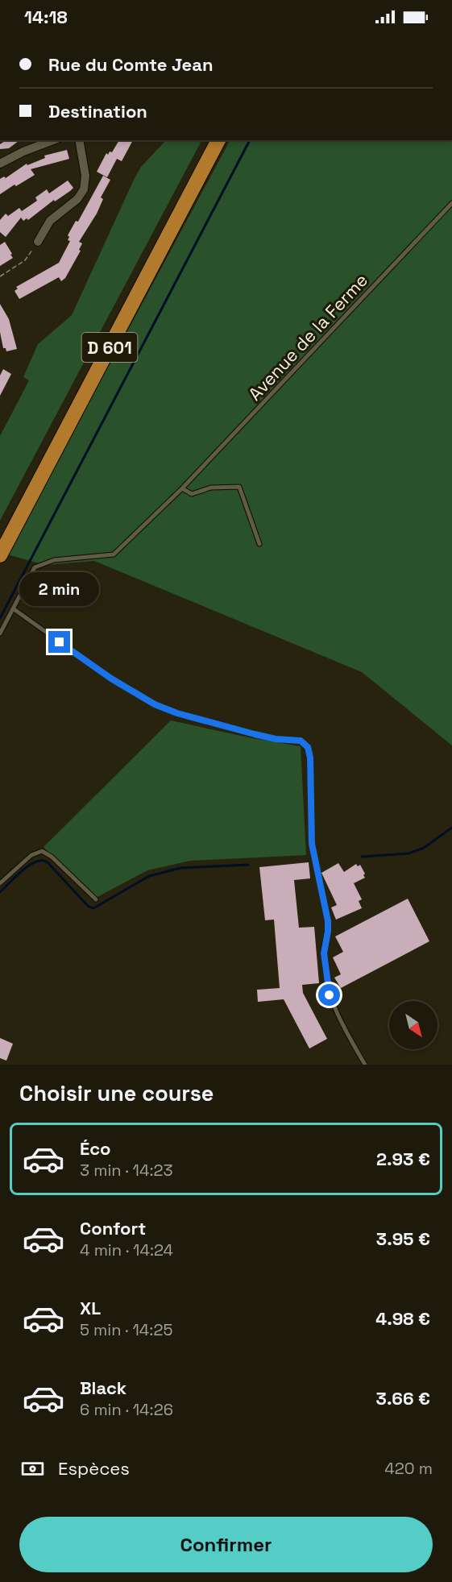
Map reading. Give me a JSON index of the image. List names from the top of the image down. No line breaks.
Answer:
{"streets":{"main road":["D 601"],"lane":["Avenue de la Ferme"]},"north":"bottom right","page":{"status":"14:18","banner":["Rue du Comte Jean","Destination"],"bubble":"2 min","heading":"Choisir une course","list":[{"name":"Éco","note":"3 min · 14:23","value":"2.93 €"},{"name":"Confort","note":"4 min · 14:24","value":"3.95 €"},{"name":"XL","note":"5 min · 14:25","value":"4.98 €"},{"name":"Black","note":"6 min · 14:26","value":"3.66 €"}],"pay":["Espèces","420 m"],"buttons":"Confirmer"}}
